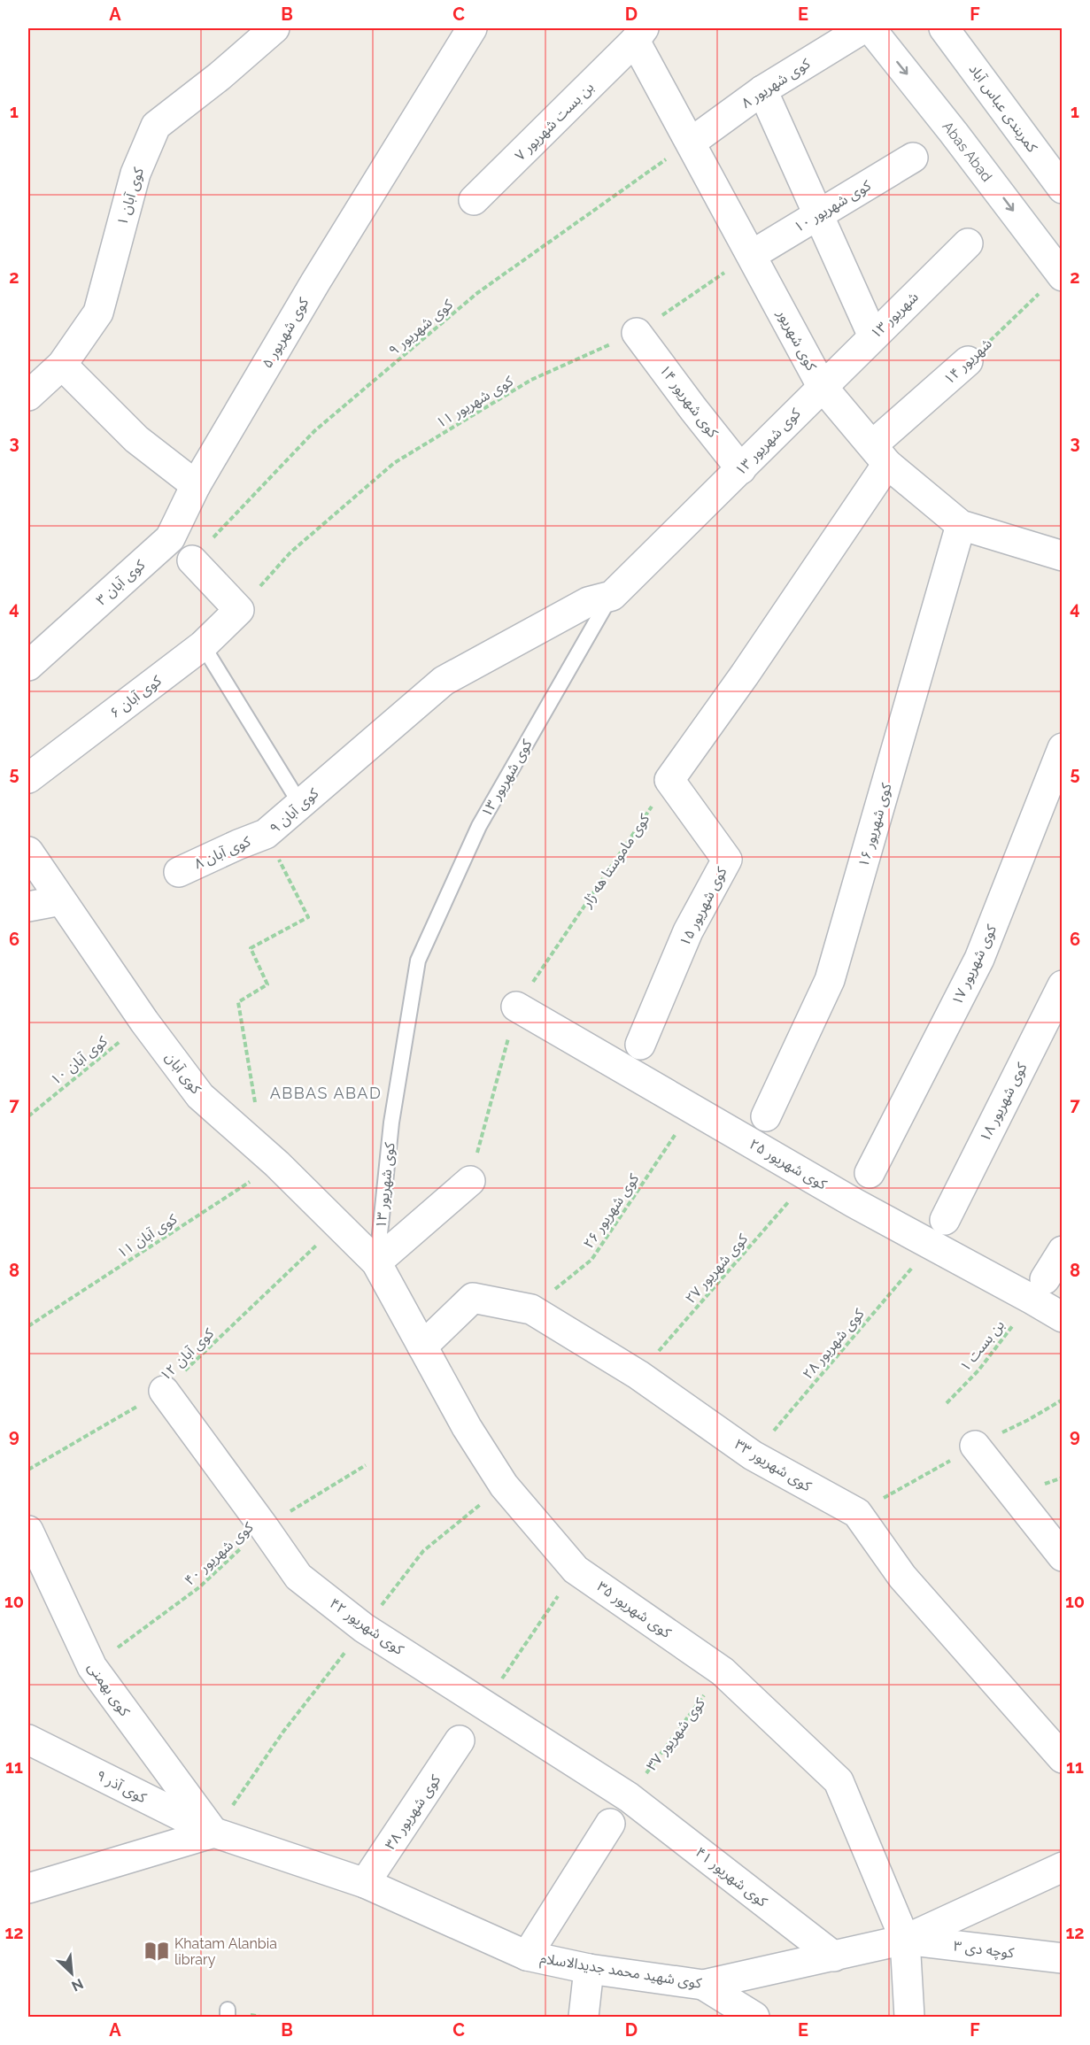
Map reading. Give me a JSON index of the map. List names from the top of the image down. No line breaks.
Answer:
{"streets":{"street":["کوی شهریور ۸","کمربندی عباس آباد","بن بست شهریور ۷","Abas Abad","کوی آبان ۱","کوی شهریور ۱۰","شهریور ۱۳","کوی شهریور ۵","کوی شهریور","شهریور ۱۴","کوی شهریور ۱۴","کوی شهریور ۱۳","کوی آبان ۳","کوی آبان ۶","کوی آبان ۹","کوی شهریور ۱۶","کوی آبان ۸","کوی شهریور ۱۵","کوی شهریور ۱۷","کوی آبان","کوی شهریور ۱۸","کوی شهریور ۲۵","کوی شهریور ۳۳","کوی شهریور ۳۵","کوی شهریور ۴۲","کوی بهمنی","کوی آذر ۹","کوی شهریور ۳۸","کوی شهریور ۴۱","کوچه دی ۳","کوی شهید محمد جدیدالاسلام"],"path":["کوی شهریور ۹","کوی شهریور ۱۱","کوی ماموستا هه ژار","کوی آبان ۱۰","کوی شهریور ۲۶","کوی آبان ۱۱","کوی شهریور ۲۷","کوی شهریور ۲۸","بن بست ۱","کوی آبان ۱۲","کوی شهریور ۴۰","کوی شهریور ۳۷"]},"crossings":[["کوی شهریور ۸","کوی شهریور ۹"],["کوی شهریور ۸","کوی شهریور"],["بن بست شهریور ۷","کوی شهریور"],["Abas Abad","شهریور ۱۴"],["کوی شهریور ۱۰","کوی شهریور"],["کوی شهریور ۱۰","کوی شهریور ۱۱"],["شهریور ۱۳","کوی شهریور"],["شهریور ۱۳","کوی شهریور ۱۳"],["کوی شهریور ۹","کوی شهریور"],["کوی شهریور ۵","کوی آبان ۳"],["کوی شهریور","شهریور ۱۴"],["کوی شهریور","کوی شهریور ۱۱"],["کوی شهریور","کوی شهریور ۱۳"],["کوی شهریور","کوی شهریور ۱۶"],["کوی شهریور ۱۴","کوی شهریور ۱۱"],["کوی شهریور ۱۴","کوی شهریور ۱۳"],["کوی شهریور ۱۱","کوی آبان ۶"],["کوی شهریور ۱۳","کوی آبان ۹"],["کوی شهریور ۱۳","کوی آبان"],["کوی شهریور ۱۳","کوی شهریور ۳۵"],["کوی آبان ۹","کوی آبان ۸"],["کوی آبان ۹","کوی آبان"],["کوی آبان ۹","کوی آبان ۱۱"],["کوی ماموستا هه ژار","کوی شهریور ۱۵"],["کوی ماموستا هه ژار","کوی شهریور ۲۵"],["کوی آبان ۱۰","کوی آبان"],["کوی آبان","کوی آبان ۱۱"],["کوی آبان","کوی آبان ۱۲"],["کوی آبان","کوی شهریور ۳۵"],["کوی شهریور ۲۵","کوی شهریور ۲۶"],["کوی شهریور ۲۵","کوی شهریور ۲۷"],["کوی شهریور ۲۵","کوی شهریور ۲۸"],["کوی شهریور ۲۵","بن بست ۱"],["کوی شهریور ۲۶","کوی شهریور ۳۳"],["کوی شهریور ۲۷","کوی شهریور ۳۳"],["کوی شهریور ۲۸","کوی شهریور ۳۳"],["کوی آبان ۱۲","کوی شهریور ۴۲"],["کوی شهریور ۳۳","کوی شهریور ۳۵"],["کوی شهریور ۴۰","کوی شهریور ۴۲"],["کوی شهریور ۴۰","کوی بهمنی"],["کوی شهریور ۳۵","کوی شهریور ۳۷"],["کوی شهریور ۳۵","کوچه دی ۳"],["کوی شهریور ۳۵","کوی شهید محمد جدیدالاسلام"],["کوی شهریور ۴۲","کوی شهریور ۳۷"],["کوی شهریور ۴۲","کوی شهریور ۴۱"],["کوی بهمنی","کوی آذر ۹"],["کوی بهمنی","کوی شهید محمد جدیدالاسلام"],["کوی شهریور ۳۷","کوی شهریور ۴۱"],["کوی آذر ۹","کوی شهید محمد جدیدالاسلام"],["کوی شهریور ۳۸","کوی شهید محمد جدیدالاسلام"],["کوی شهریور ۴۱","کوی شهید محمد جدیدالاسلام"],["کوچه دی ۳","کوی شهید محمد جدیدالاسلام"]],"districts":["ABBAS ABAD"],"places":{"library":["Khatam Alanbia library"]},"north":"bottom right","grid":{"columns":["A","B","C","D","E","F"],"rows":["1","2","3","4","5","6","7","8","9","10","11","12"]}}
